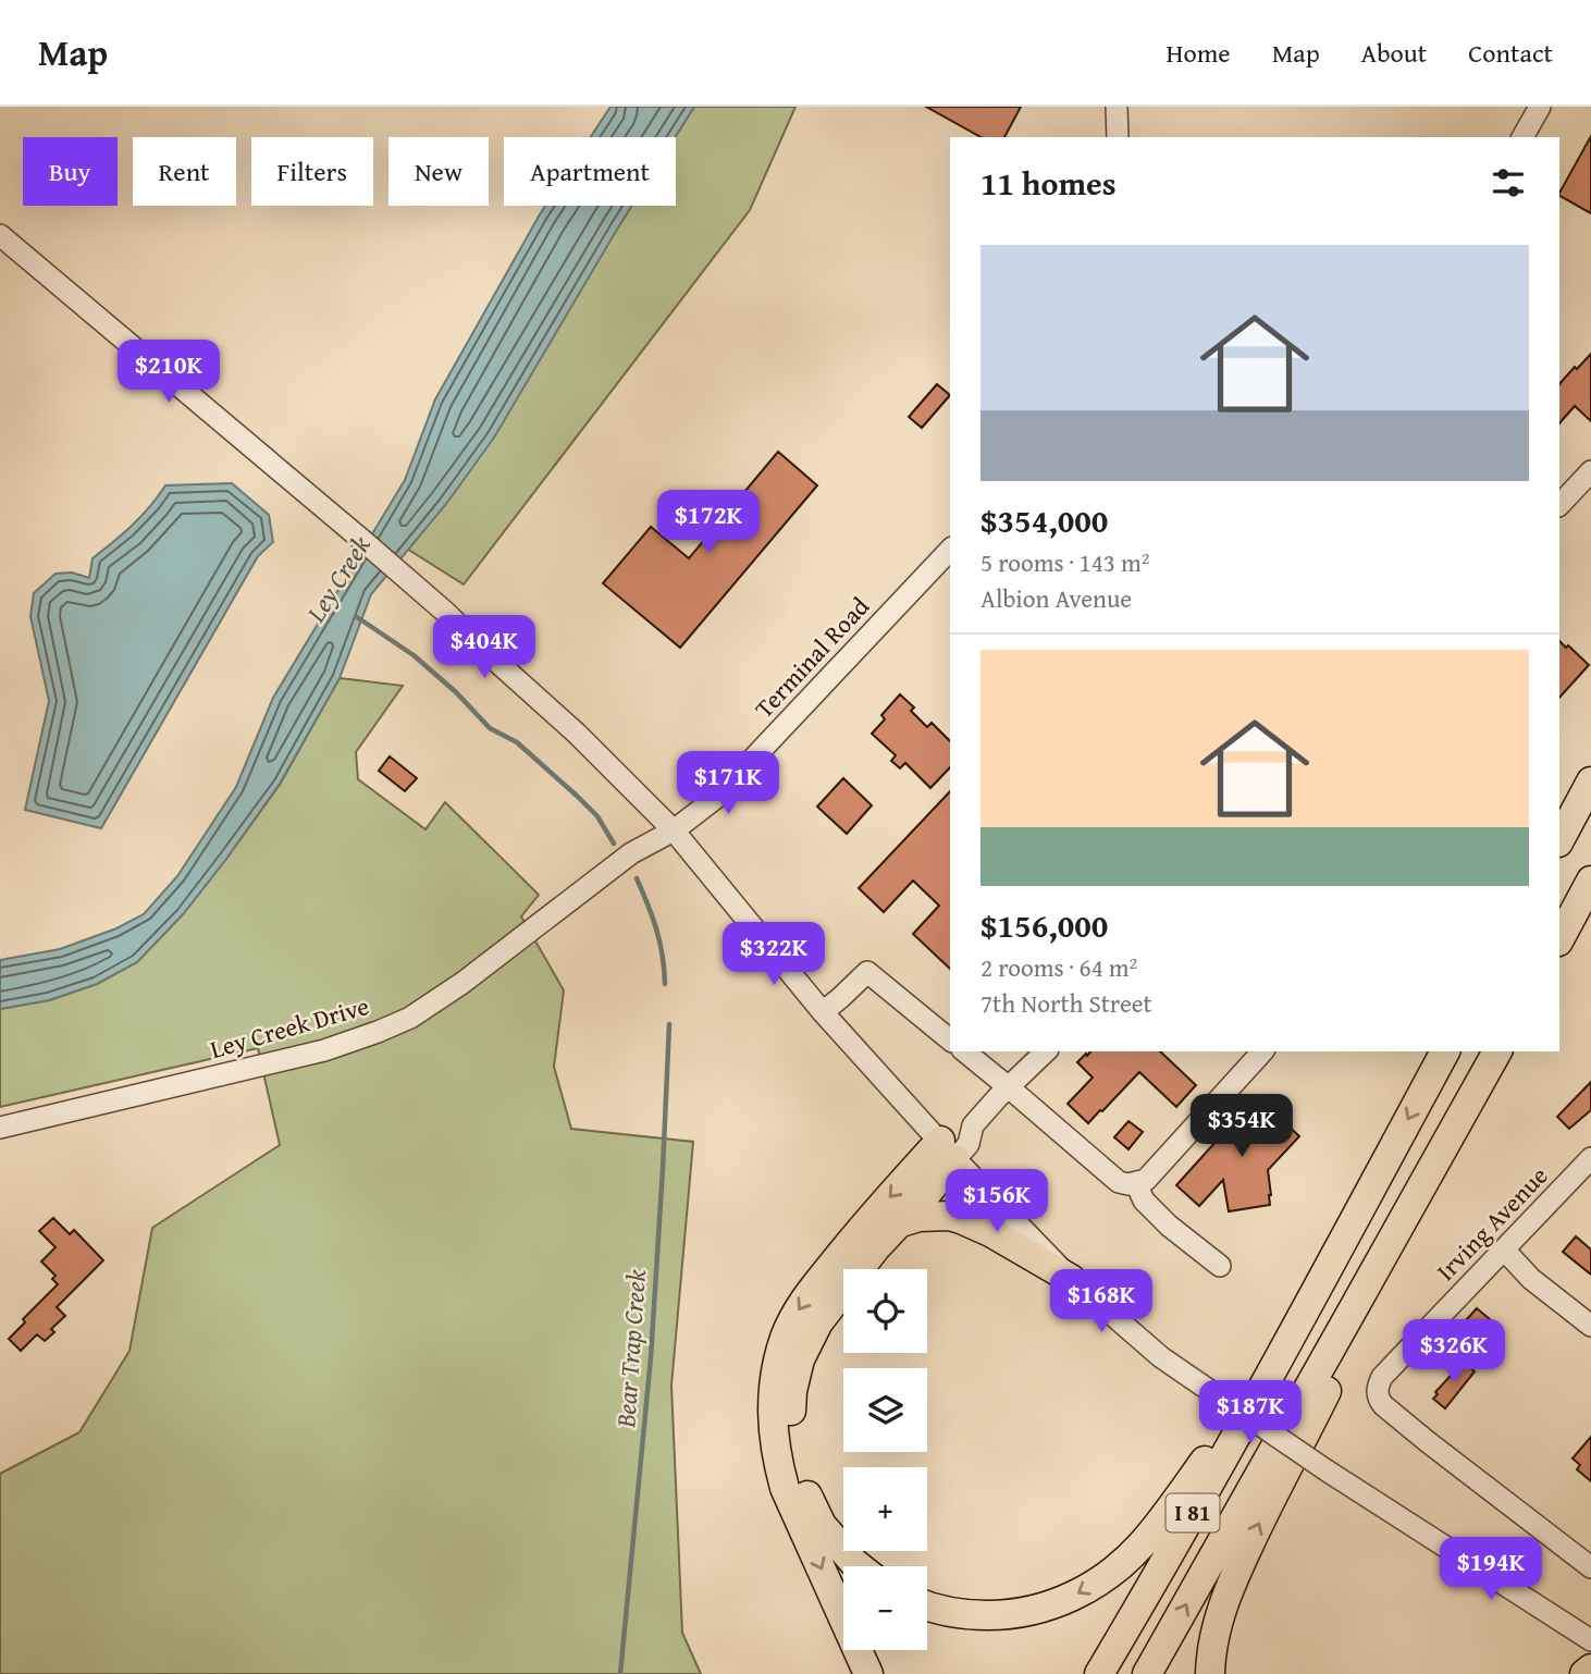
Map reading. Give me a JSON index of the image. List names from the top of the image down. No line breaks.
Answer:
{"streets":{"highway":["I 81"],"street":["Terminal Road","Ley Creek Drive","Irving Avenue"]},"crossings":[["Terminal Road","Ley Creek Drive"]],"water":["Ley Creek","Bear Trap Creek"],"page":{"header":"Map","nav":["Home","Map","About","Contact"],"chip":["Buy","Rent","Filters","New","Apartment"],"heading":"11 homes","list":[{"name":"$354,000","note":"5 rooms · 143 m² · Albion Avenue"},{"name":"$156,000","note":"2 rooms · 64 m² · 7th North Street"}],"price":["$210K","$172K","$404K","$171K","$322K","$354K","$156K","$168K","$326K","$187K","$194K"],"map_buttons":["+","−"]}}
